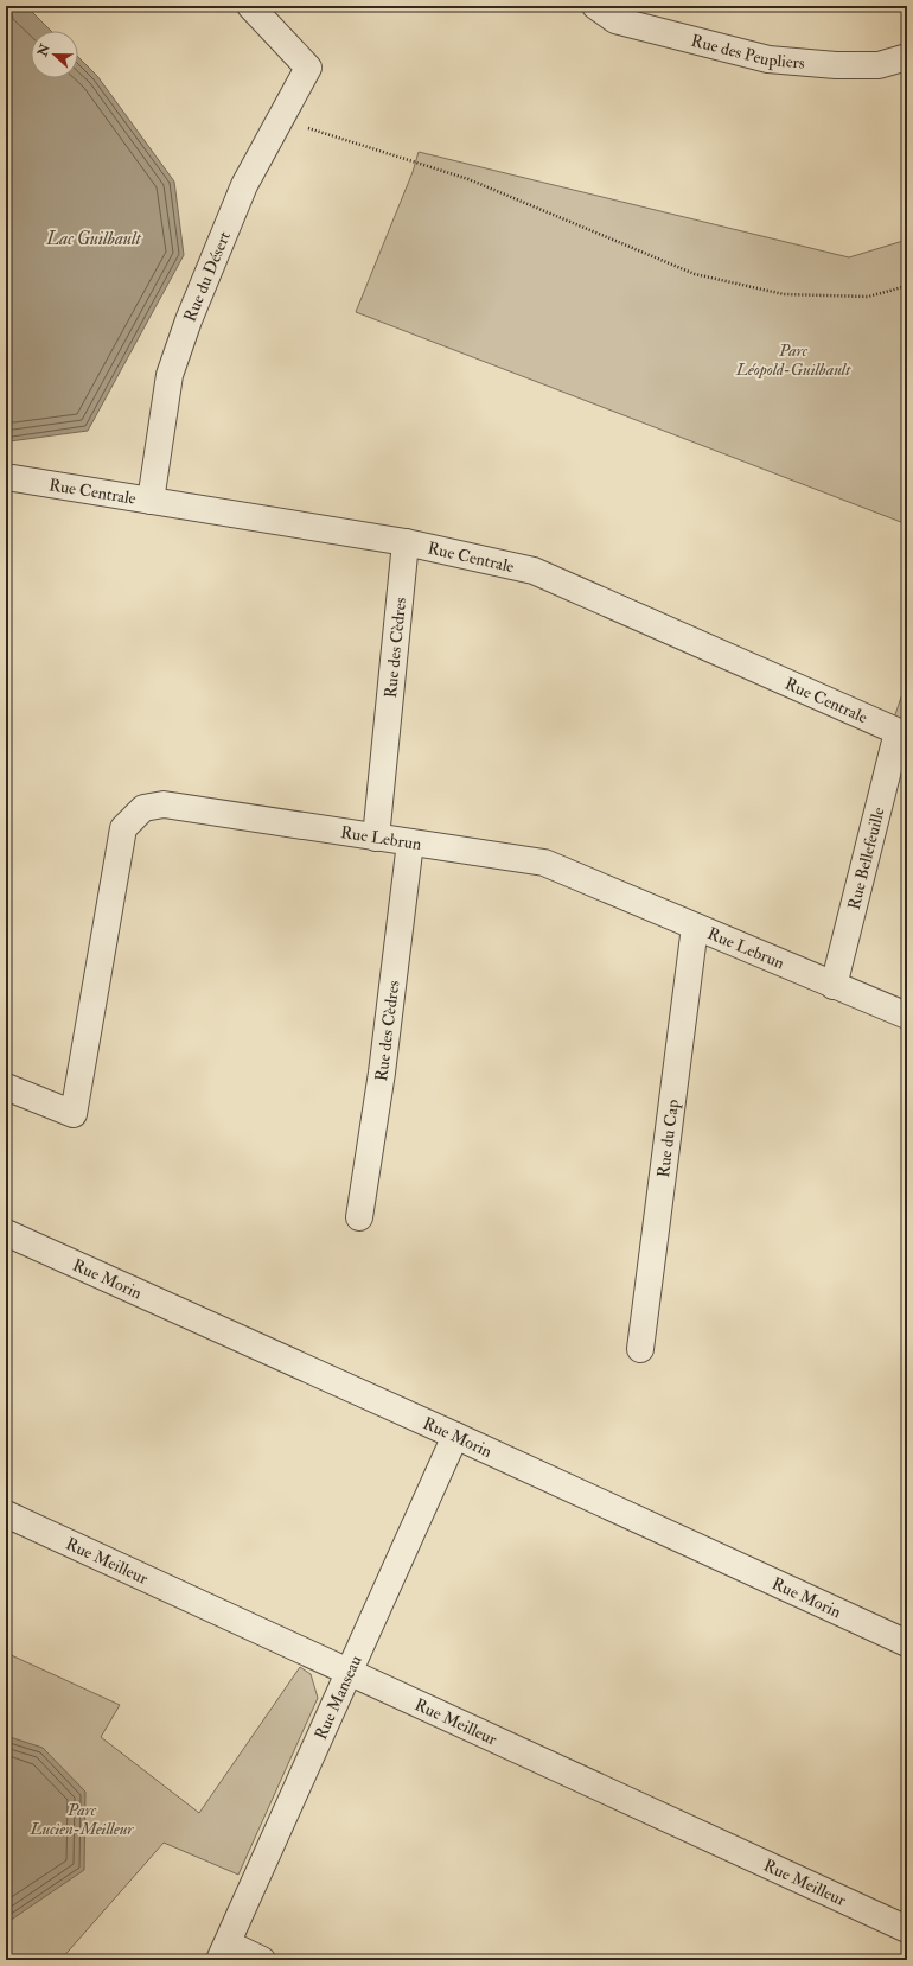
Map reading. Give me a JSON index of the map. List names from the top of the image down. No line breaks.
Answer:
{"streets":{"street":["Rue des Peupliers","Rue du Désert","Rue Centrale","Rue des Cèdres","Rue Lebrun","Rue Bellefeuille","Rue du Cap","Rue Morin","Rue Meilleur","Rue Manseau"]},"crossings":[["Rue du Désert","Rue Centrale"],["Rue Centrale","Rue des Cèdres"],["Rue Centrale","Rue Bellefeuille"],["Rue des Cèdres","Rue Lebrun"],["Rue Lebrun","Rue Bellefeuille"],["Rue Lebrun","Rue du Cap"],["Rue Morin","Rue Manseau"],["Rue Meilleur","Rue Manseau"]],"water":["Lac Guilbault"],"parks":["Parc Léopold-Guilbault","Parc Lucien-Meilleur"],"north":"left"}
